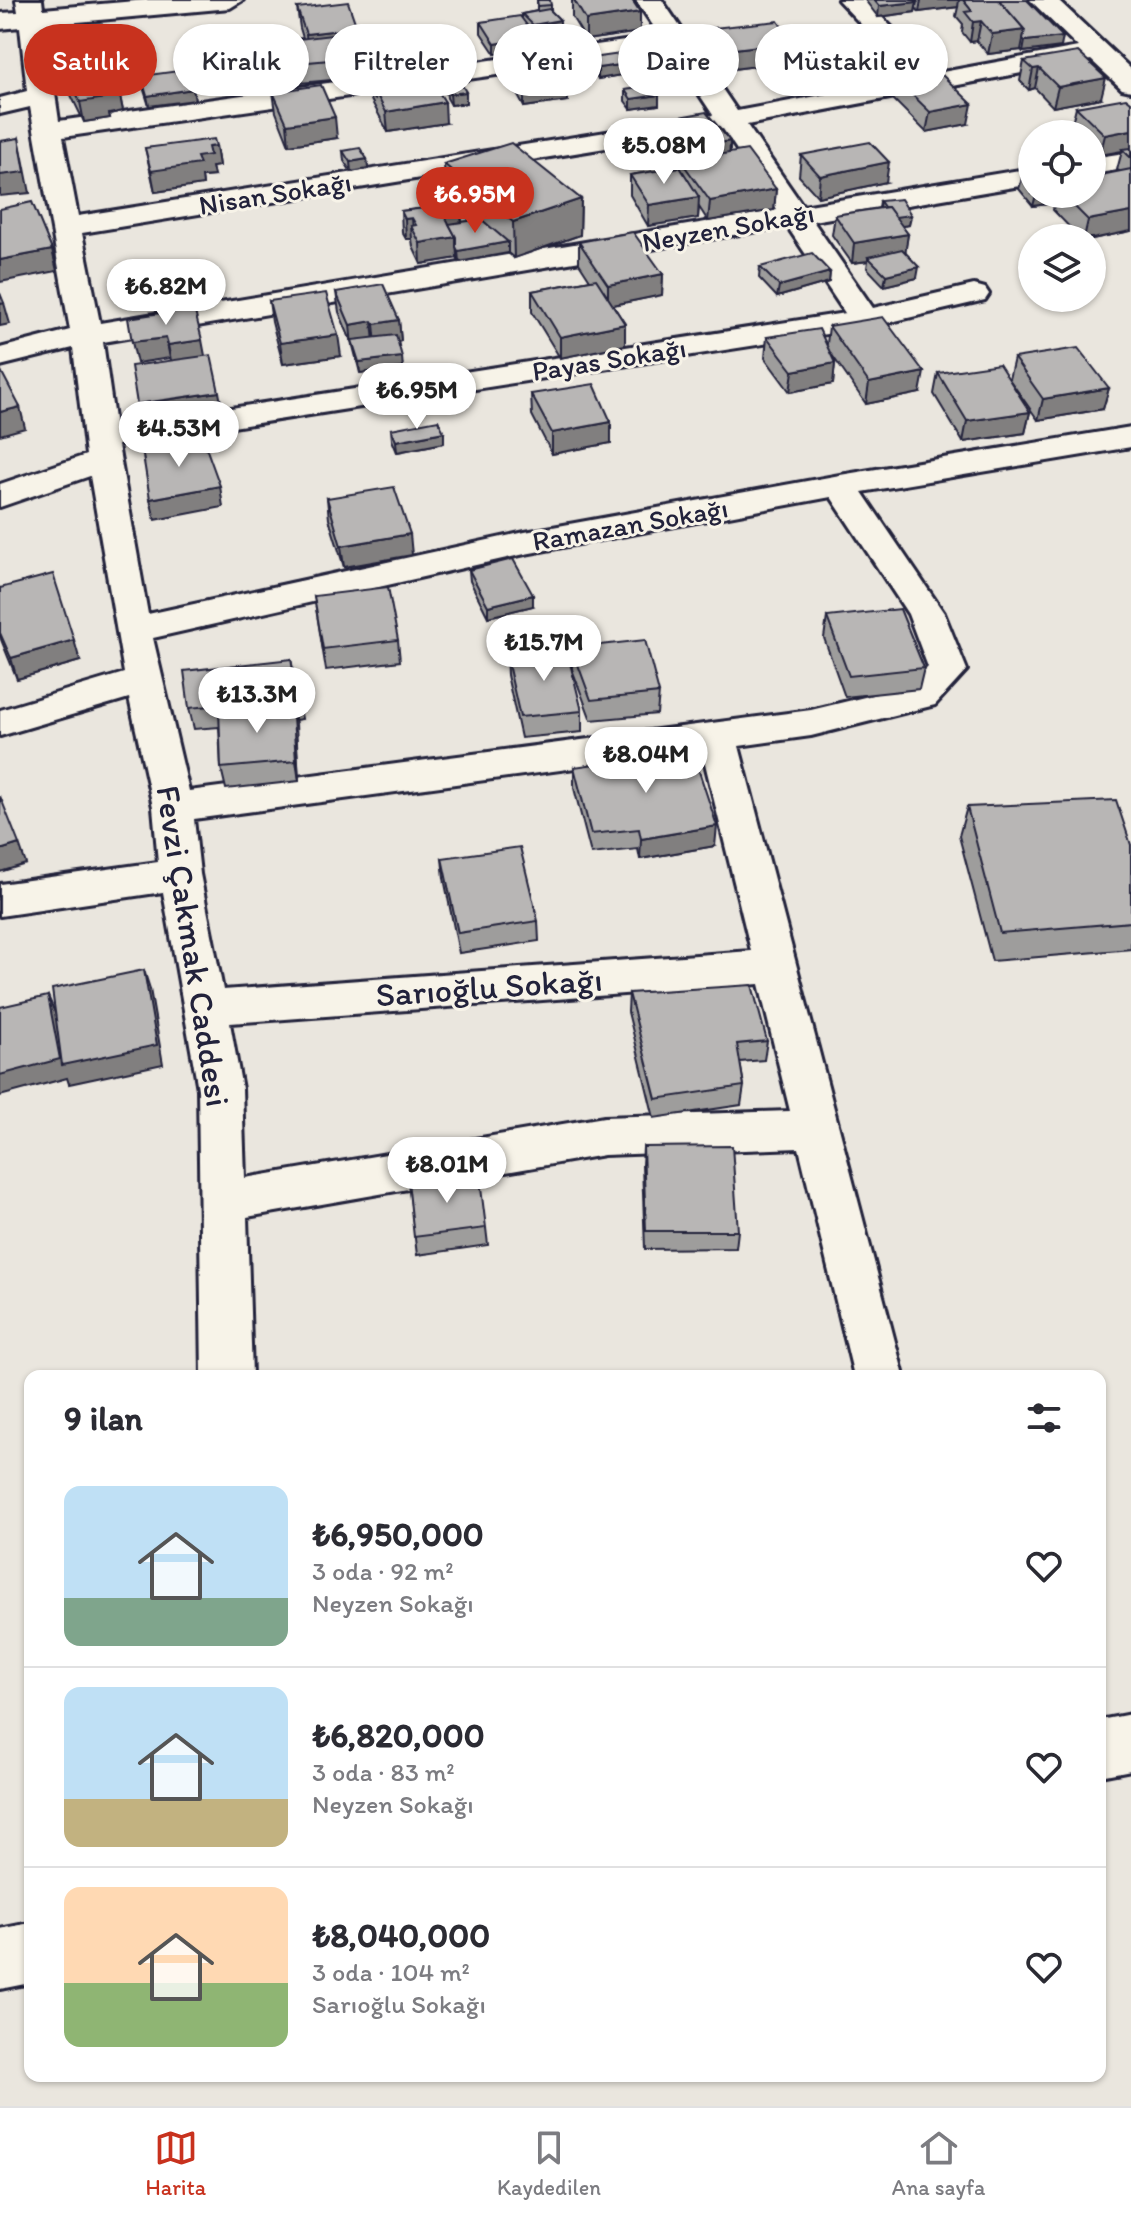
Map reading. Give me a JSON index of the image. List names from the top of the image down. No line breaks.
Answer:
{"streets":{"street":["Nisan Sokağı","Neyzen Sokağı","Payas Sokağı","Ramazan Sokağı","Fevzi Çakmak Caddesi","Sarıoğlu Sokağı"]},"crossings":[["Nisan Sokağı","Fevzi Çakmak Caddesi"],["Neyzen Sokağı","Fevzi Çakmak Caddesi"],["Payas Sokağı","Fevzi Çakmak Caddesi"],["Ramazan Sokağı","Fevzi Çakmak Caddesi"],["Fevzi Çakmak Caddesi","Sarıoğlu Sokağı"]],"page":{"chip":["Satılık","Kiralık","Filtreler","Yeni","Daire","Müstakil ev"],"price":["₺5.08M","₺6.95M","₺6.82M","₺6.95M","₺4.53M","₺15.7M","₺13.3M","₺8.04M","₺8.01M"],"heading":"9 ilan","list":[{"name":"₺6,950,000","note":"3 oda · 92 m² · Neyzen Sokağı"},{"name":"₺6,820,000","note":"3 oda · 83 m² · Neyzen Sokağı"},{"name":"₺8,040,000","note":"3 oda · 104 m² · Sarıoğlu Sokağı"}],"tabs":["Harita","Kaydedilen","Ana sayfa"]}}
